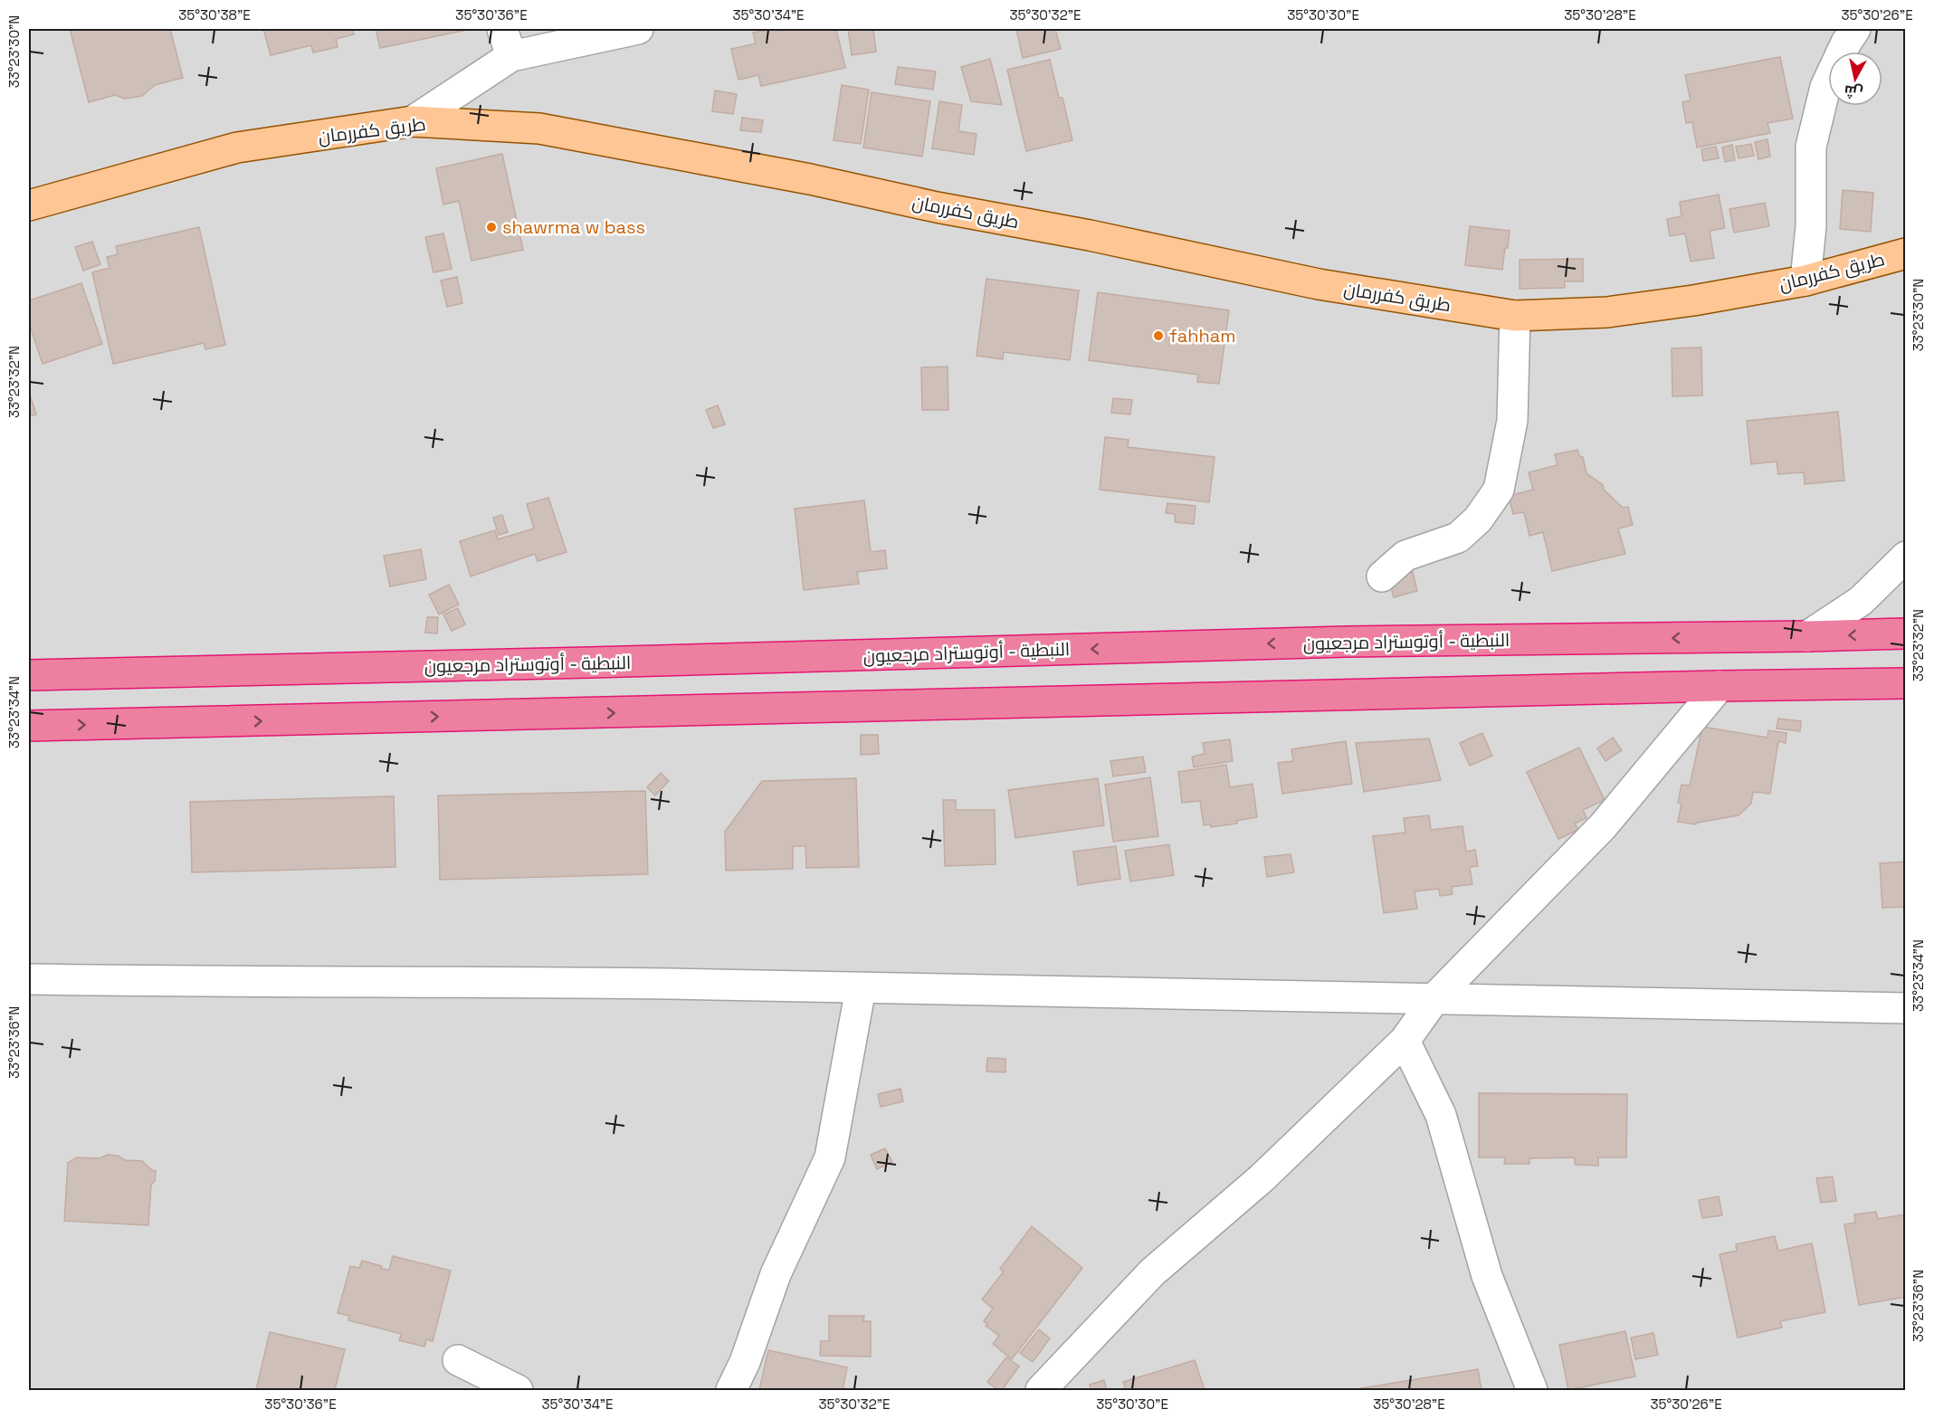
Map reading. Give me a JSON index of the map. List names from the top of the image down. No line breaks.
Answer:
{"streets":{"highway":["النبطية - أوتوستراد مرجعيون"],"main road":["طريق كفررمان"]},"places":["shawrma w bass","fahham"],"north":"bottom","coordinates":["35°30'38\"E","35°30'36\"E","35°30'34\"E","35°30'32\"E","35°30'30\"E","35°30'28\"E","35°30'26\"E","33°23'30\"N","33°23'32\"N","33°23'34\"N","33°23'36\"N"]}
